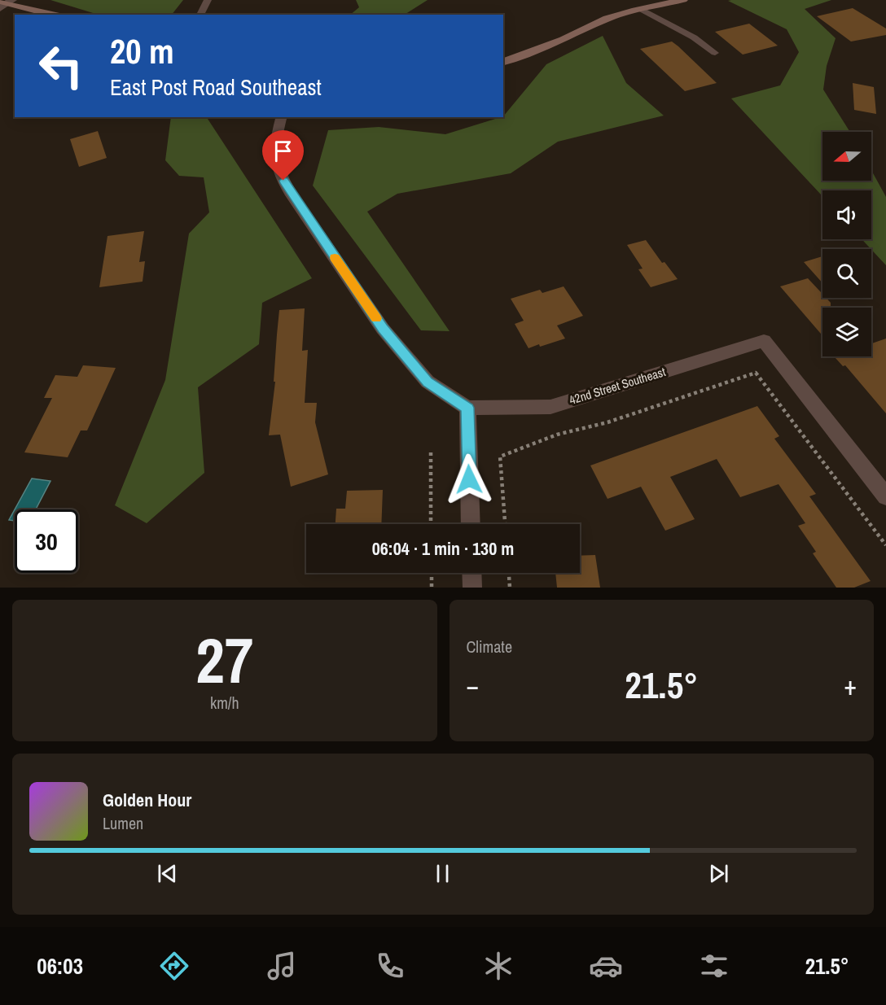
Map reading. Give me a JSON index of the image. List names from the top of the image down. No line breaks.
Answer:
{"streets":{"street":["42nd Street Southeast"]},"north":"left","page":{"turn":["20 m","East Post Road Southeast"],"limit":"30","trip":"06:04 · 1 min · 130 m","tile":[["27","km/h"],"Climate"],"heat":["−","21.5°","+"],"song":["Golden Hour","Lumen"],"tabs":["06:03","21.5°"]}}
